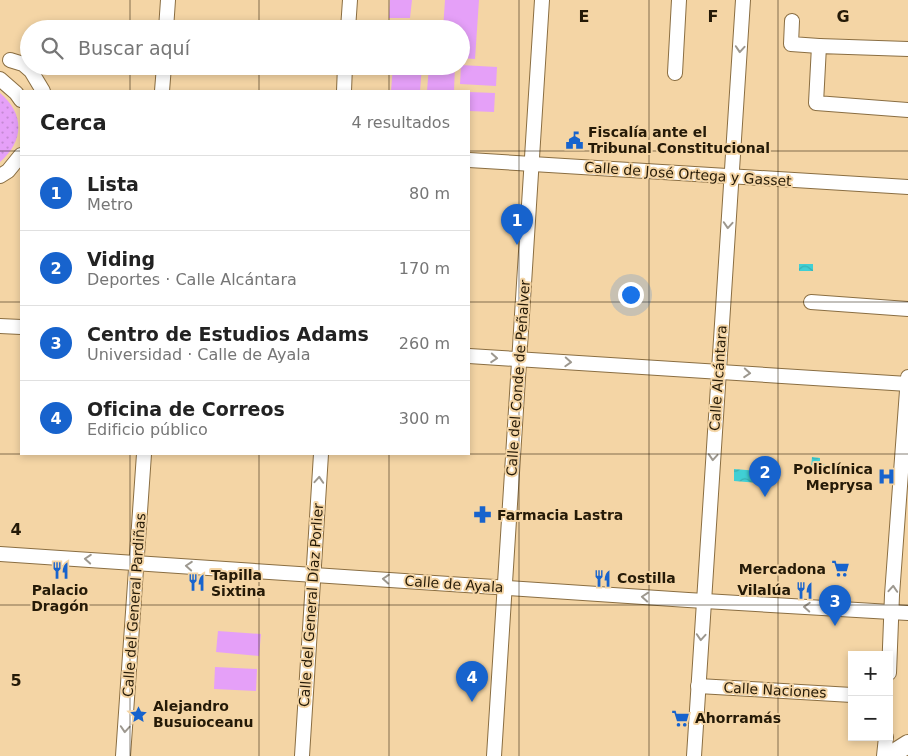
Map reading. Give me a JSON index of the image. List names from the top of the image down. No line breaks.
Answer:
{"streets":{"street":["Calle de José Ortega y Gasset","Calle del Conde de Peñalver","Calle Alcántara","Calle de Ayala","Calle del General Pardiñas","Calle del General Díaz Porlier","Calle Naciones"]},"crossings":[["Calle de José Ortega y Gasset","Calle del Conde de Peñalver"],["Calle de José Ortega y Gasset","Calle Alcántara"],["Calle del Conde de Peñalver","Calle de Ayala"],["Calle Alcántara","Calle de Ayala"],["Calle Alcántara","Calle Naciones"],["Calle de Ayala","Calle del General Pardiñas"],["Calle de Ayala","Calle del General Díaz Porlier"]],"one_way":["Calle Alcántara","Calle de Ayala","Calle del General Pardiñas","Calle del General Díaz Porlier"],"places":{"public building":["Fiscalía ante el Tribunal Constitucional"],"hospital":["Policlínica Meprysa"],"pharmacy":["Farmacia Lastra"],"supermarket":["Mercadona","Ahorramás"],"restaurant":["Palacio Dragón","Costilla","Tapilla Sixtina","Vilalúa"],"place":["Alejandro Busuioceanu"]},"page":{"search":"Buscar aquí","heading":["Cerca","4 resultados"],"list":[{"mark":"1","name":"Lista","note":"Metro","value":"80 m"},{"mark":"2","name":"Viding","note":"Deportes · Calle Alcántara","value":"170 m"},{"mark":"3","name":"Centro de Estudios Adams","note":"Universidad · Calle de Ayala","value":"260 m"},{"mark":"4","name":"Oficina de Correos","note":"Edificio público","value":"300 m"}],"pins":["1","2","3","4"],"map_buttons":["+","−"]},"grid":{"columns":["E","F","G"],"rows":["4","5"]}}
